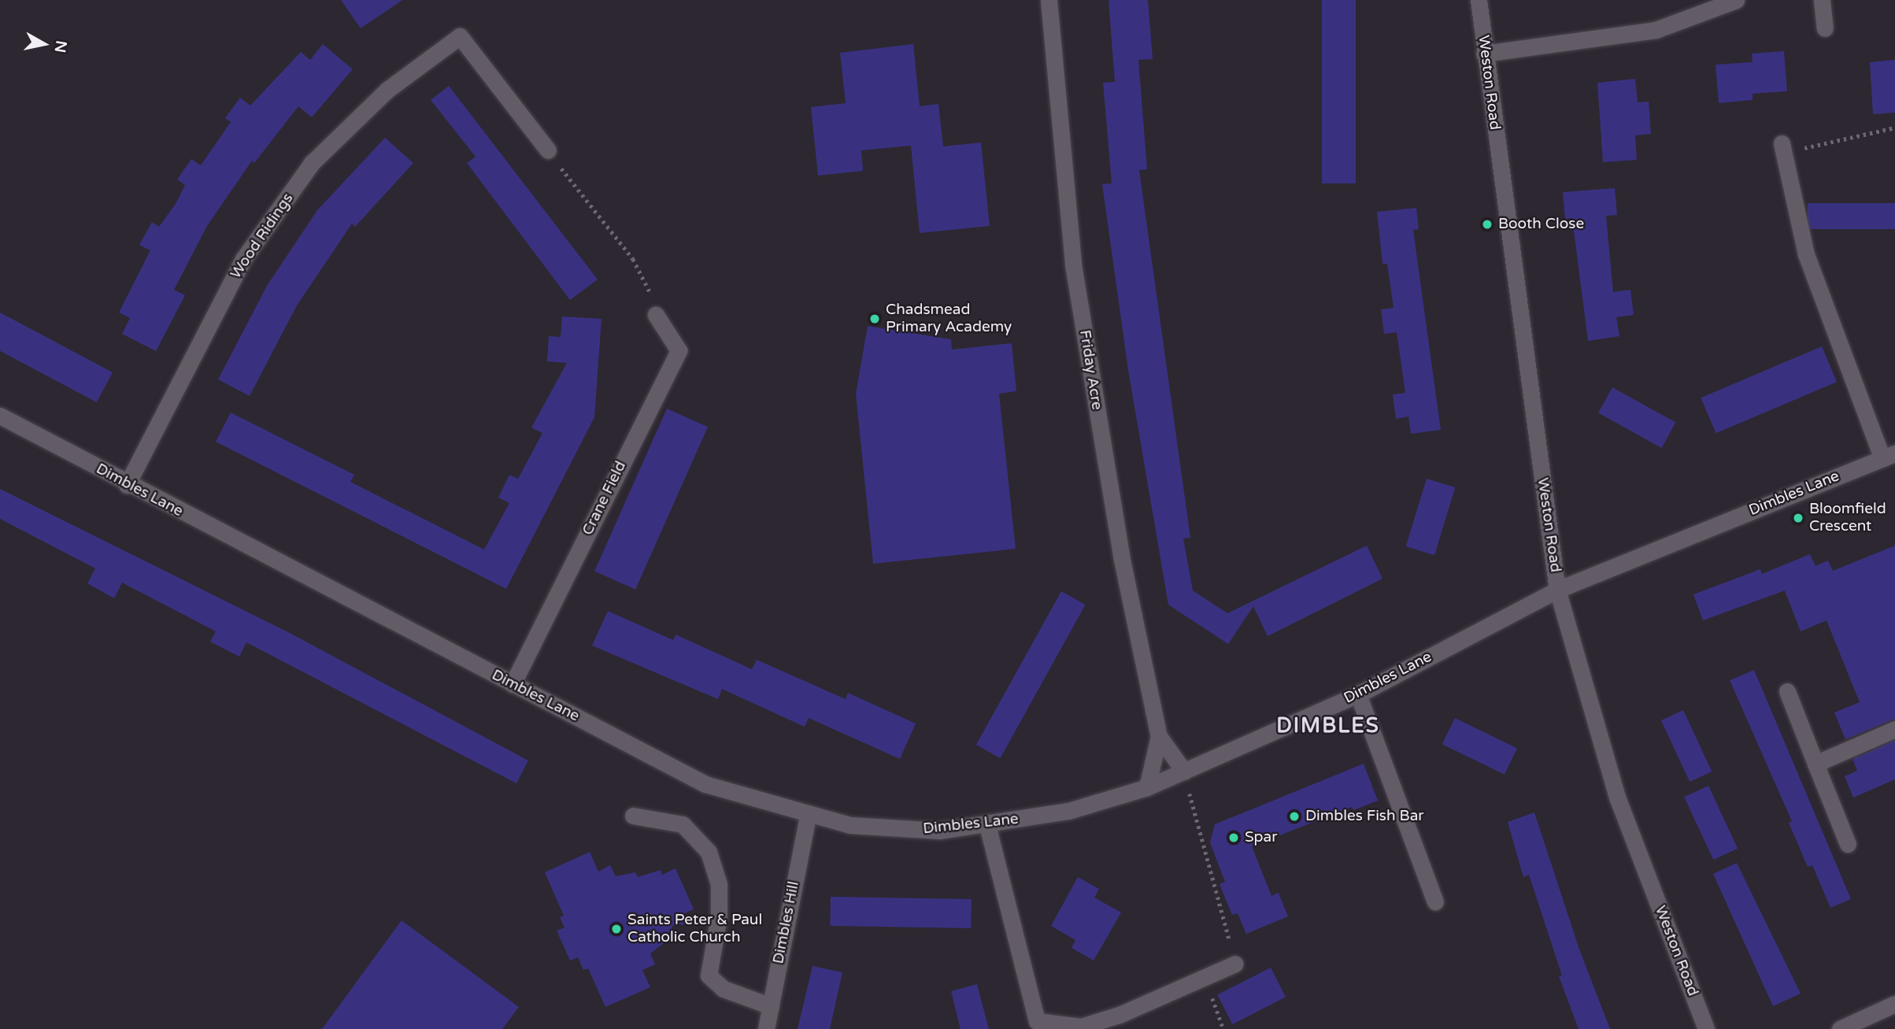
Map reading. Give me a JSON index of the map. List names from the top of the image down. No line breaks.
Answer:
{"streets":{"street":["Weston Road","Wood Ridings","Friday Acre","Dimbles Lane","Crane Field","Dimbles Hill"]},"crossings":[["Weston Road","Dimbles Lane"],["Wood Ridings","Dimbles Lane"],["Friday Acre","Dimbles Lane"],["Dimbles Lane","Crane Field"],["Dimbles Lane","Dimbles Hill"]],"districts":["DIMBLES"],"places":["Booth Close","Chadsmead Primary Academy","Bloomfield Crescent","Dimbles Fish Bar","Spar","Saints Peter & Paul Catholic Church"],"north":"right"}
